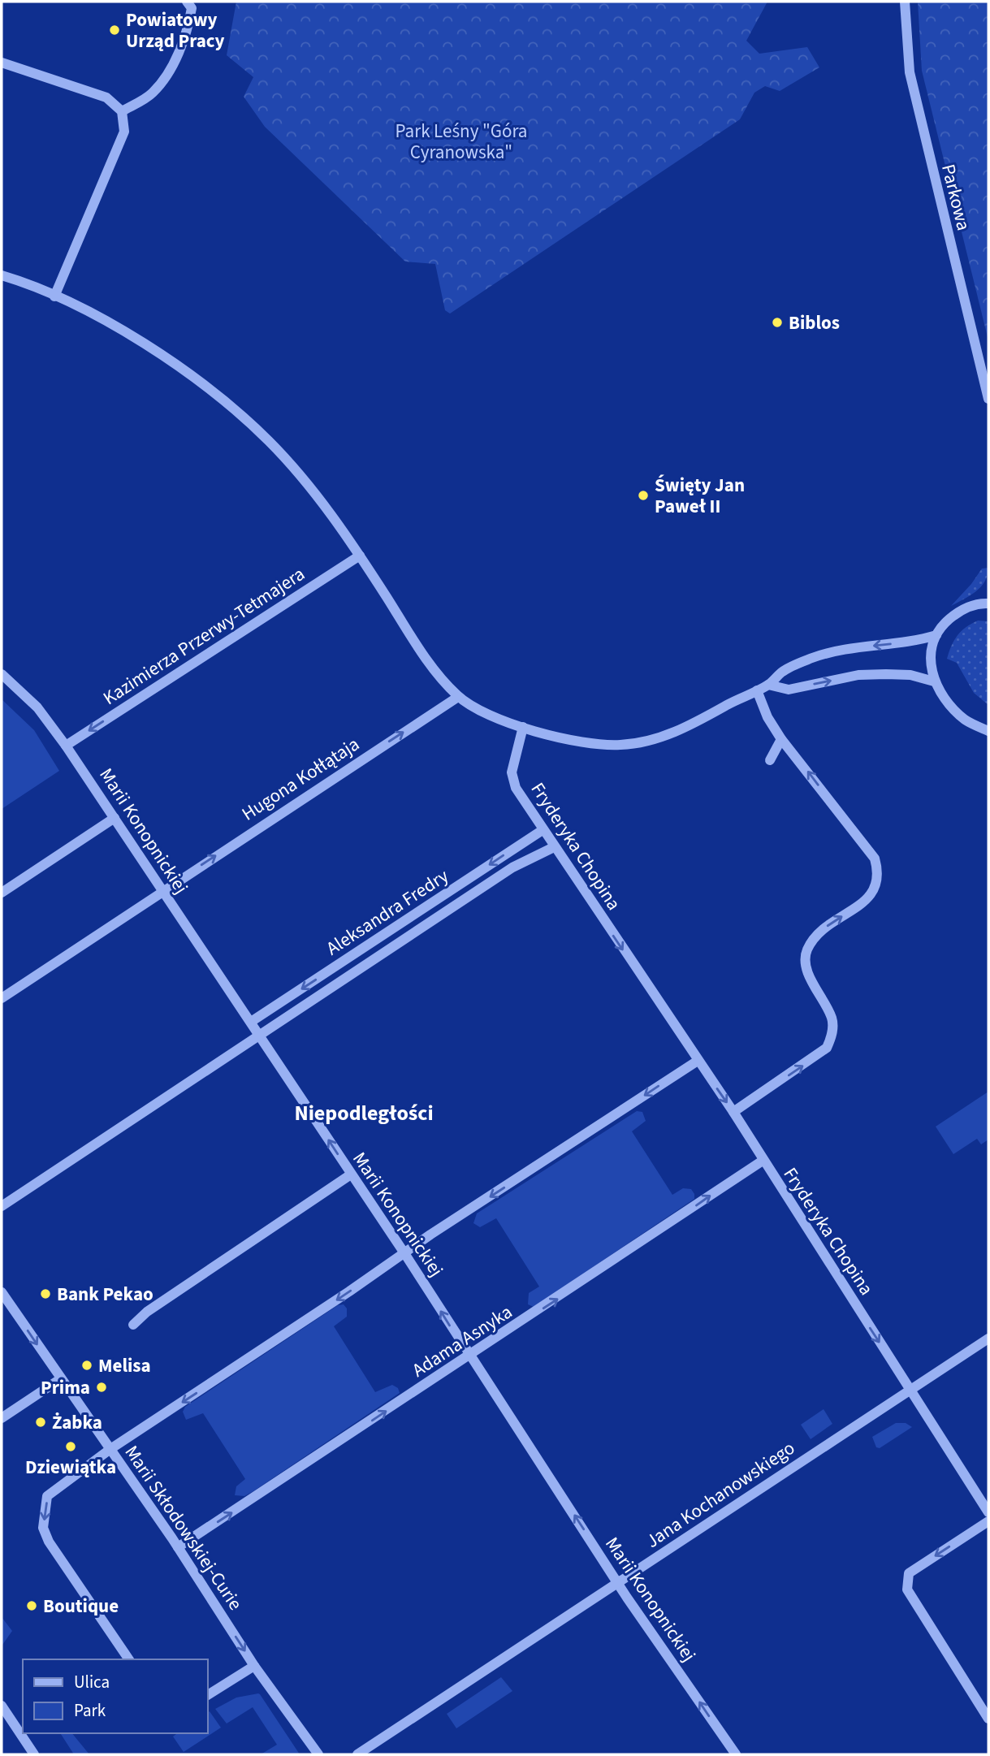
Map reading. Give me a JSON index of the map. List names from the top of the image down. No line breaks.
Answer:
{"streets":{"street":["Parkowa","Kazimierza Przerwy-Tetmajera","Hugona Kołłątaja","Marii Konopnickiej","Fryderyka Chopina","Aleksandra Fredry","Adama Asnyka","Jana Kochanowskiego","Marii Skłodowskiej-Curie"]},"crossings":[["Kazimierza Przerwy-Tetmajera","Marii Konopnickiej"],["Hugona Kołłątaja","Marii Konopnickiej"],["Marii Konopnickiej","Aleksandra Fredry"],["Marii Konopnickiej","Adama Asnyka"],["Marii Konopnickiej","Jana Kochanowskiego"],["Fryderyka Chopina","Aleksandra Fredry"],["Fryderyka Chopina","Adama Asnyka"],["Fryderyka Chopina","Jana Kochanowskiego"],["Adama Asnyka","Marii Skłodowskiej-Curie"]],"one_way":["Kazimierza Przerwy-Tetmajera","Hugona Kołłątaja","Marii Konopnickiej","Fryderyka Chopina","Adama Asnyka","Marii Skłodowskiej-Curie"],"districts":["Niepodległości"],"parks":["Park Leśny \"Góra Cyranowska\""],"places":["Powiatowy Urząd Pracy","Biblos","Święty Jan Paweł II","Bank Pekao","Melisa","Prima","Żabka","Dziewiątka","Boutique"],"legend":["Ulica","Park"]}
